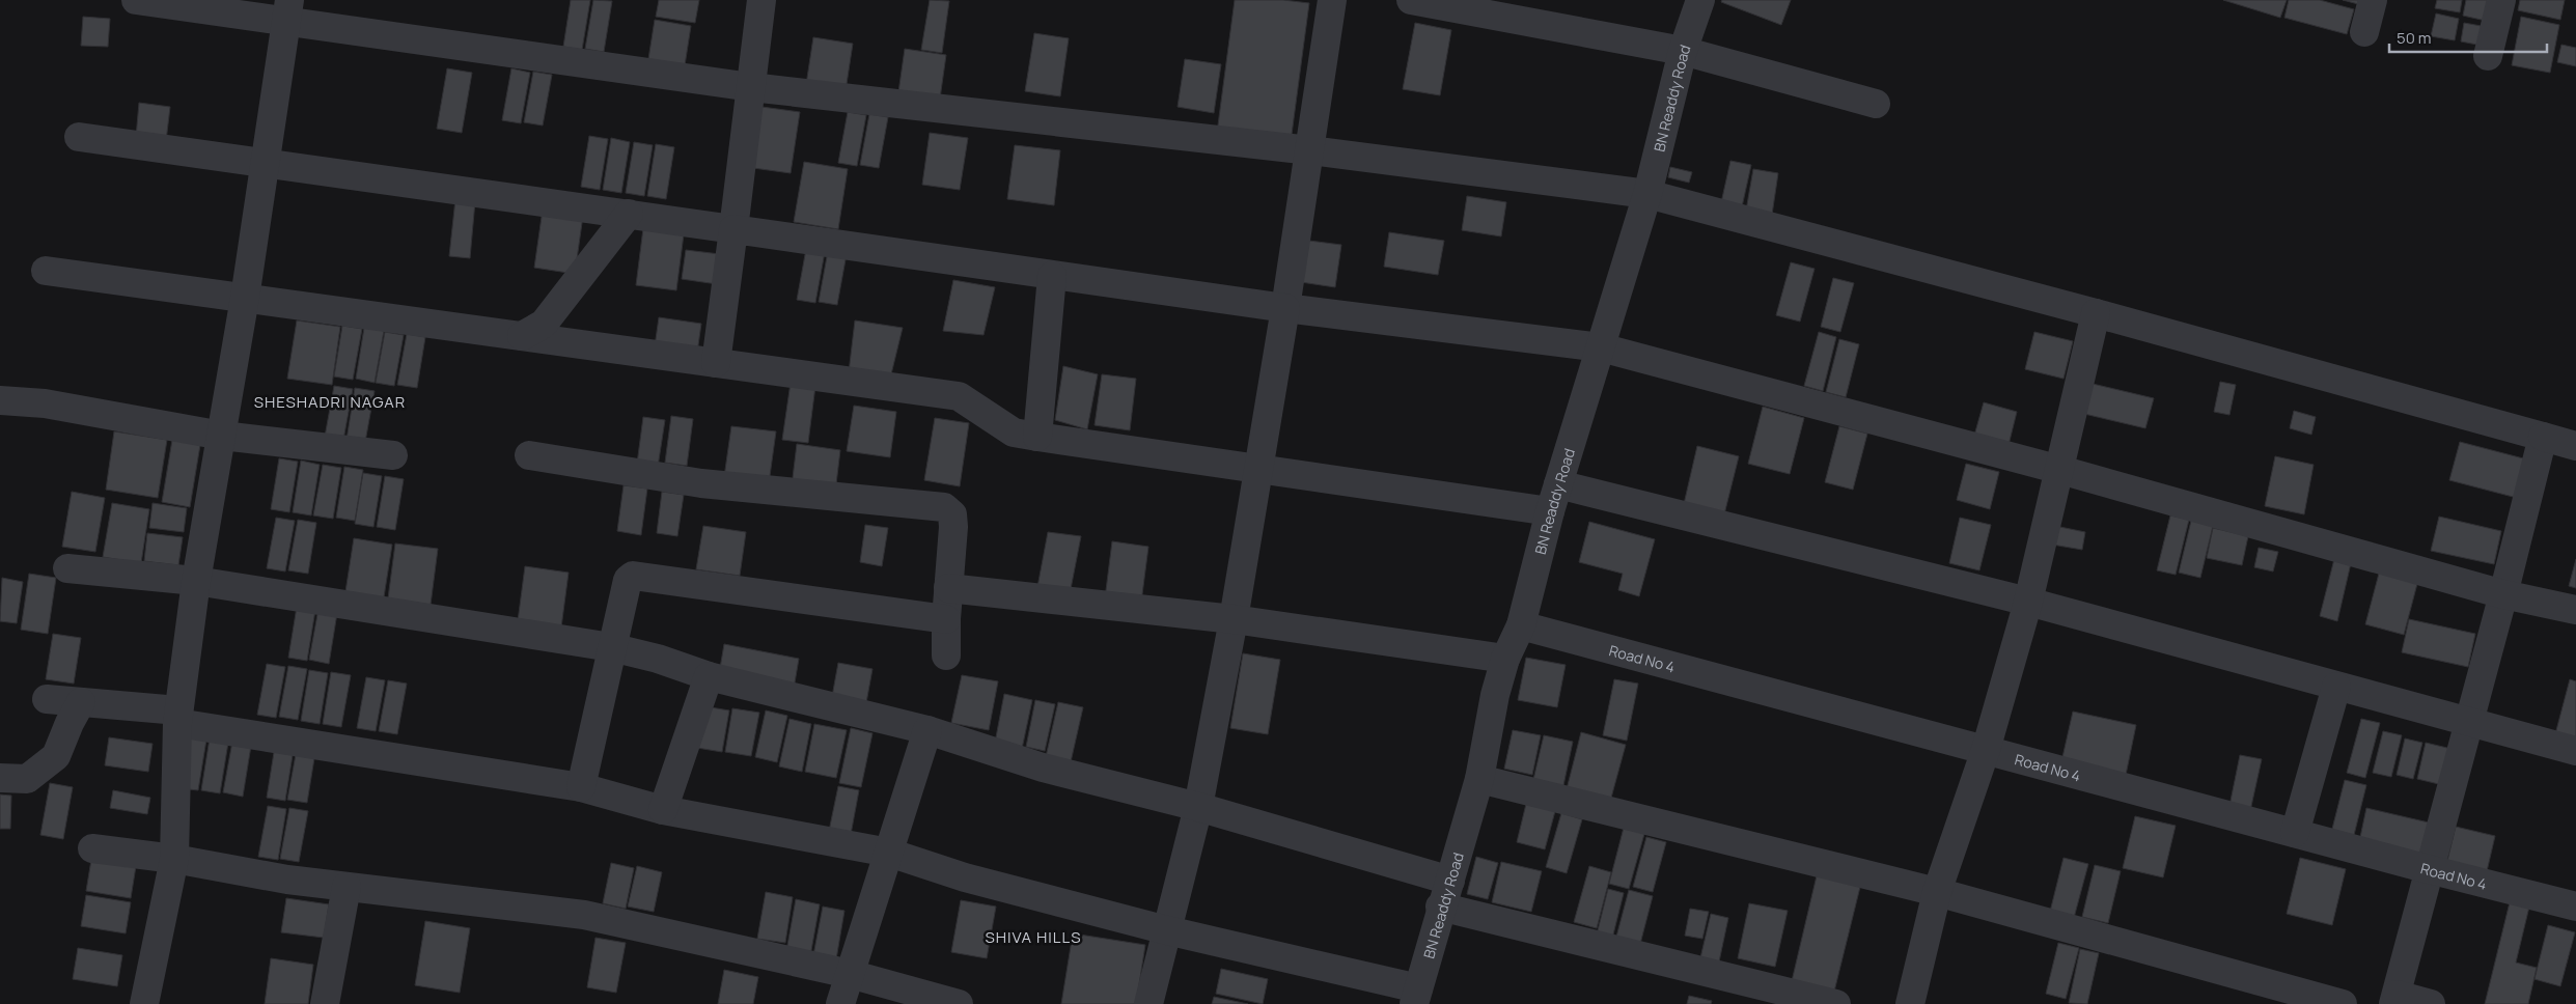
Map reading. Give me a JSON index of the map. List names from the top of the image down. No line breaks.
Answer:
{"streets":{"street":["BN Readdy Road","Road No 4"]},"crossings":[["BN Readdy Road","Road No 4"]],"districts":["SHESHADRI NAGAR","SHIVA HILLS"],"scale_bar":"50 m"}
